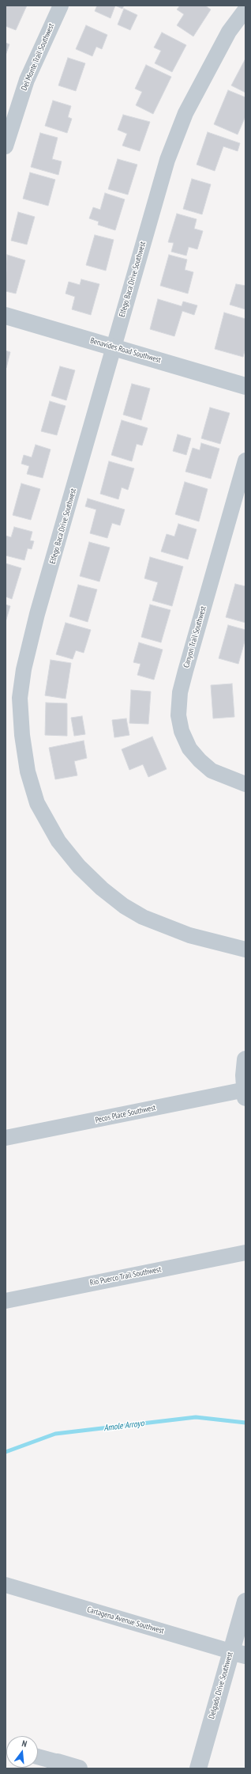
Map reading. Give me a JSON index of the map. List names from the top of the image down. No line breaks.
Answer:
{"streets":{"street":["Del Monte Trail Southwest","Elfego Baca Drive Southwest","Benavides Road Southwest","Canyon Trail Southwest","Pecos Place Southwest","Rio Puerco Trail Southwest","Cartagena Avenue Southwest","Delgado Drive Southwest"]},"crossings":[["Elfego Baca Drive Southwest","Benavides Road Southwest"],["Cartagena Avenue Southwest","Delgado Drive Southwest"]],"water":["Amole Arroyo"],"north":"top"}
